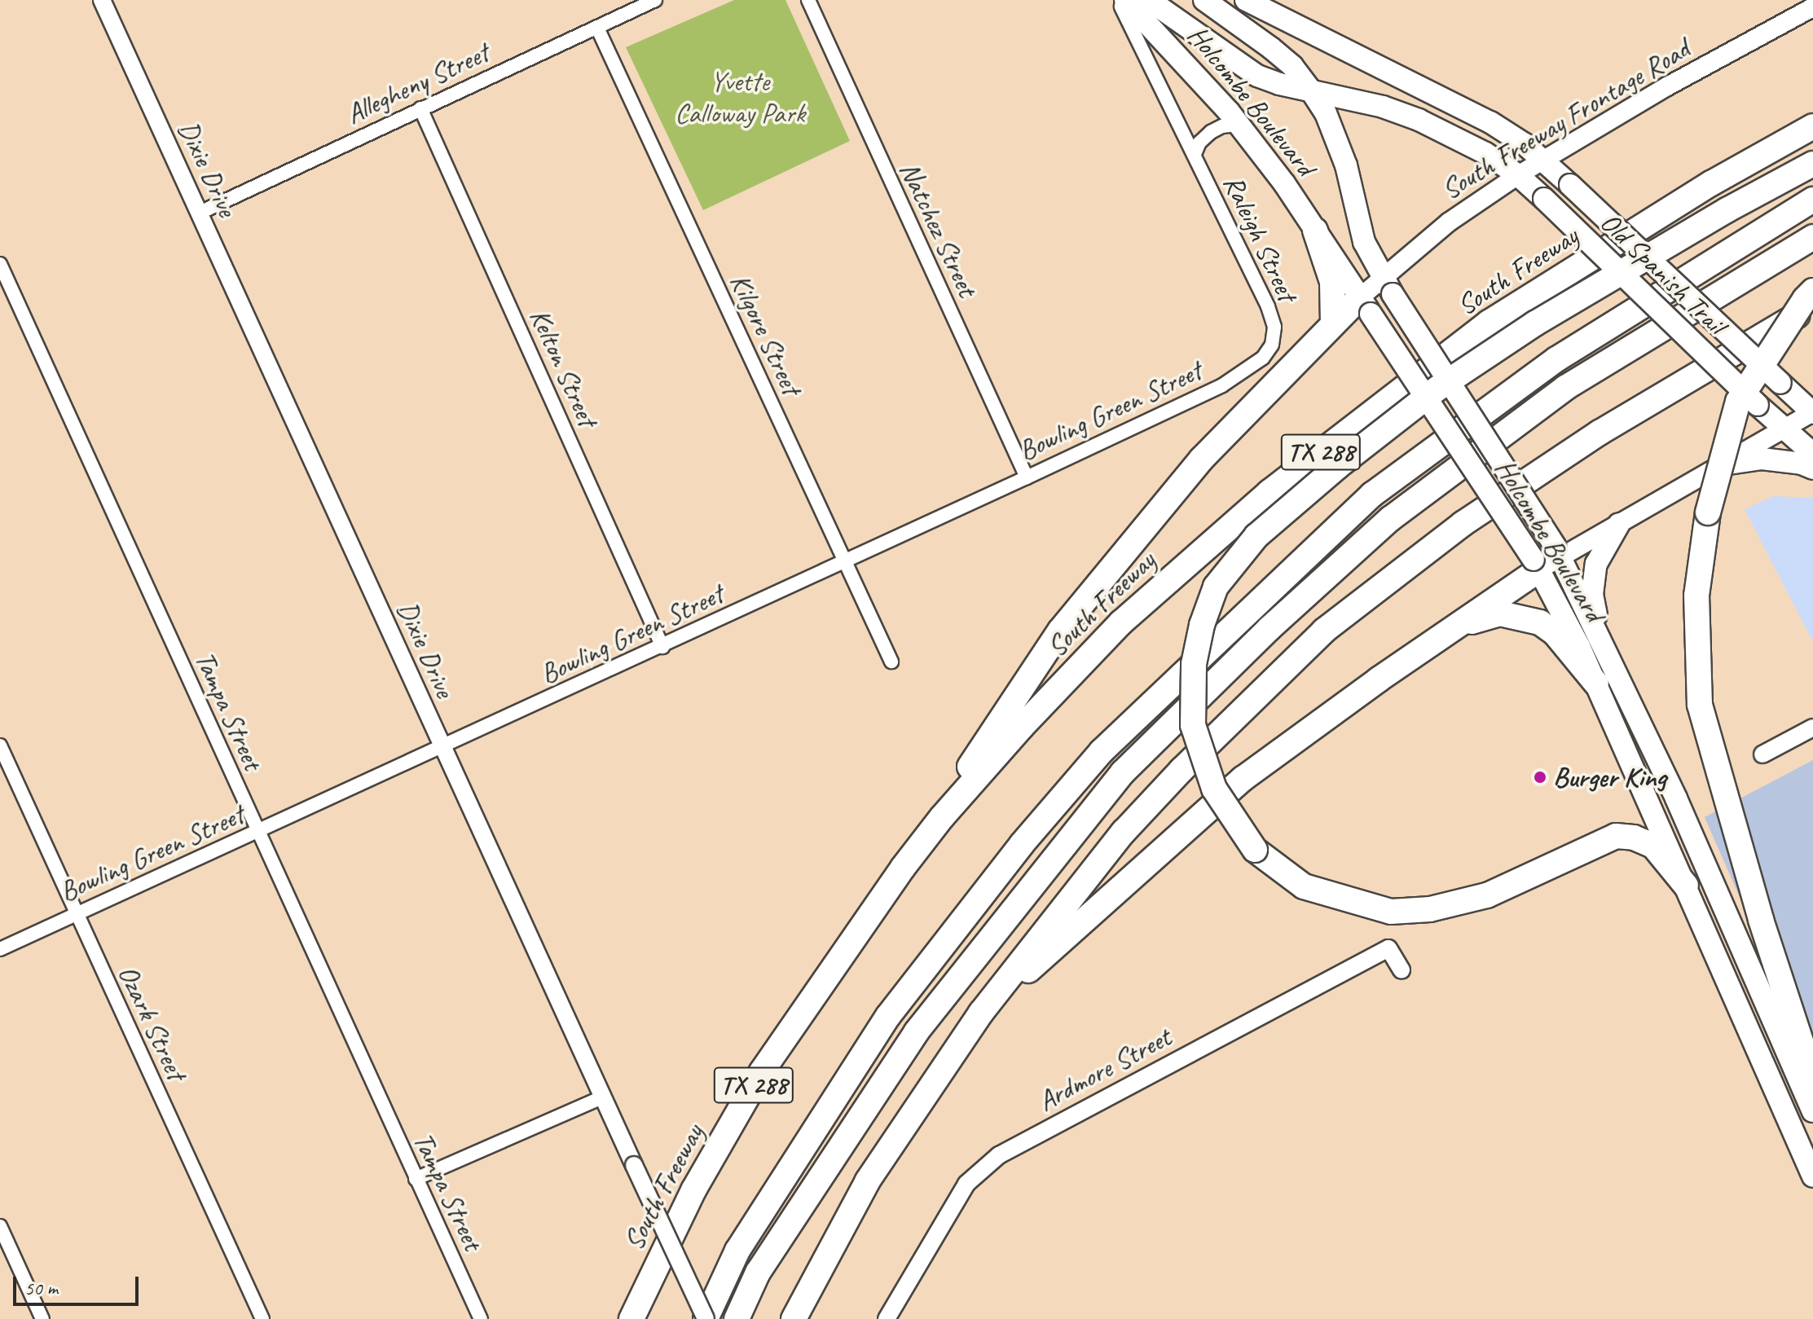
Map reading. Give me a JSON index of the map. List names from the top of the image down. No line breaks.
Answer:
{"streets":{"highway":["South Freeway","TX 288"],"main road":["Holcombe Boulevard","South Freeway Frontage Road","Old Spanish Trail"],"street":["Allegheny Street","Dixie Drive","Natchez Street","Raleigh Street","Kilgore Street","Kelton Street","Bowling Green Street","Tampa Street","Ozark Street","Ardmore Street"]},"crossings":[["Allegheny Street","Dixie Drive"],["Allegheny Street","Kilgore Street"],["Allegheny Street","Kelton Street"],["Holcombe Boulevard","South Freeway Frontage Road"],["Holcombe Boulevard","Raleigh Street"],["Holcombe Boulevard","Old Spanish Trail"],["South Freeway Frontage Road","Old Spanish Trail"],["Dixie Drive","Bowling Green Street"],["Natchez Street","Bowling Green Street"],["Raleigh Street","Bowling Green Street"],["Kilgore Street","Bowling Green Street"],["Kelton Street","Bowling Green Street"],["Bowling Green Street","Tampa Street"],["Bowling Green Street","Ozark Street"]],"parks":["Yvette Calloway Park"],"places":["Burger King"],"scale_bar":"50 m"}
